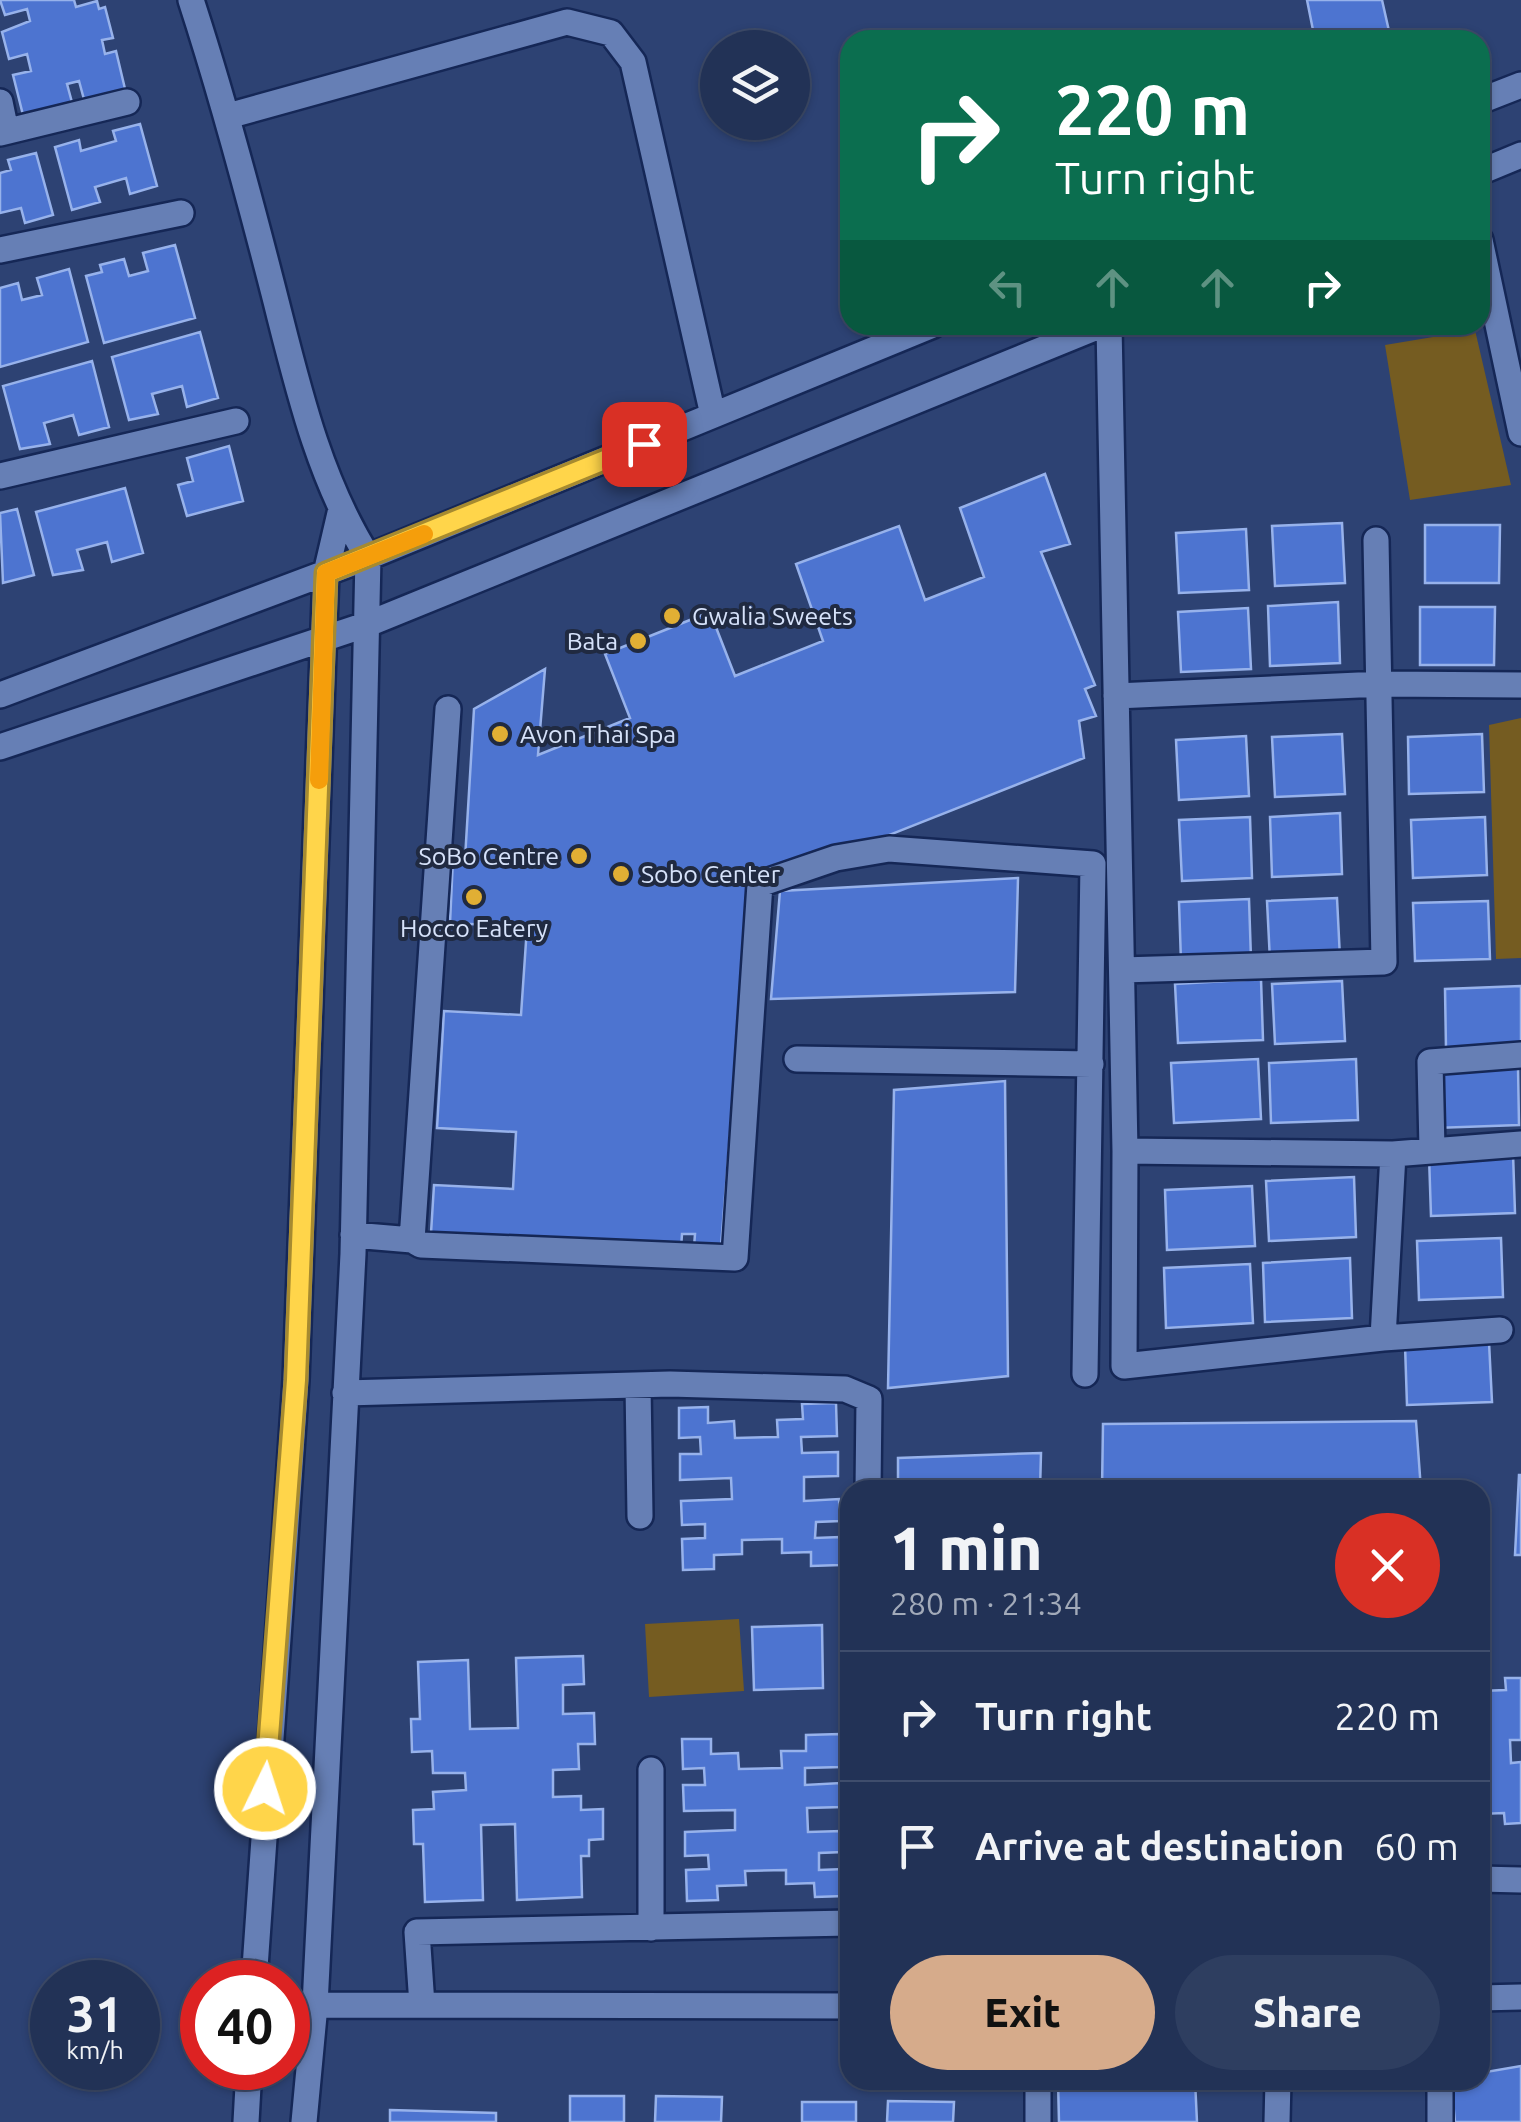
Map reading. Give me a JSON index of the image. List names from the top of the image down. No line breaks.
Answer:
{"places":["Gwalia Sweets","Bata","Avon Thai Spa","SoBo Centre","Sobo Center","Hocco Eatery"],"page":{"turn":["220 m","Turn right"],"heading":["1 min","280 m · 21:34"],"list":[{"name":"Turn right","value":"220 m"},{"name":"Arrive at destination","value":"60 m"}],"buttons":["Exit","Share"],"speed":"31 km/h","limit":"40"}}
